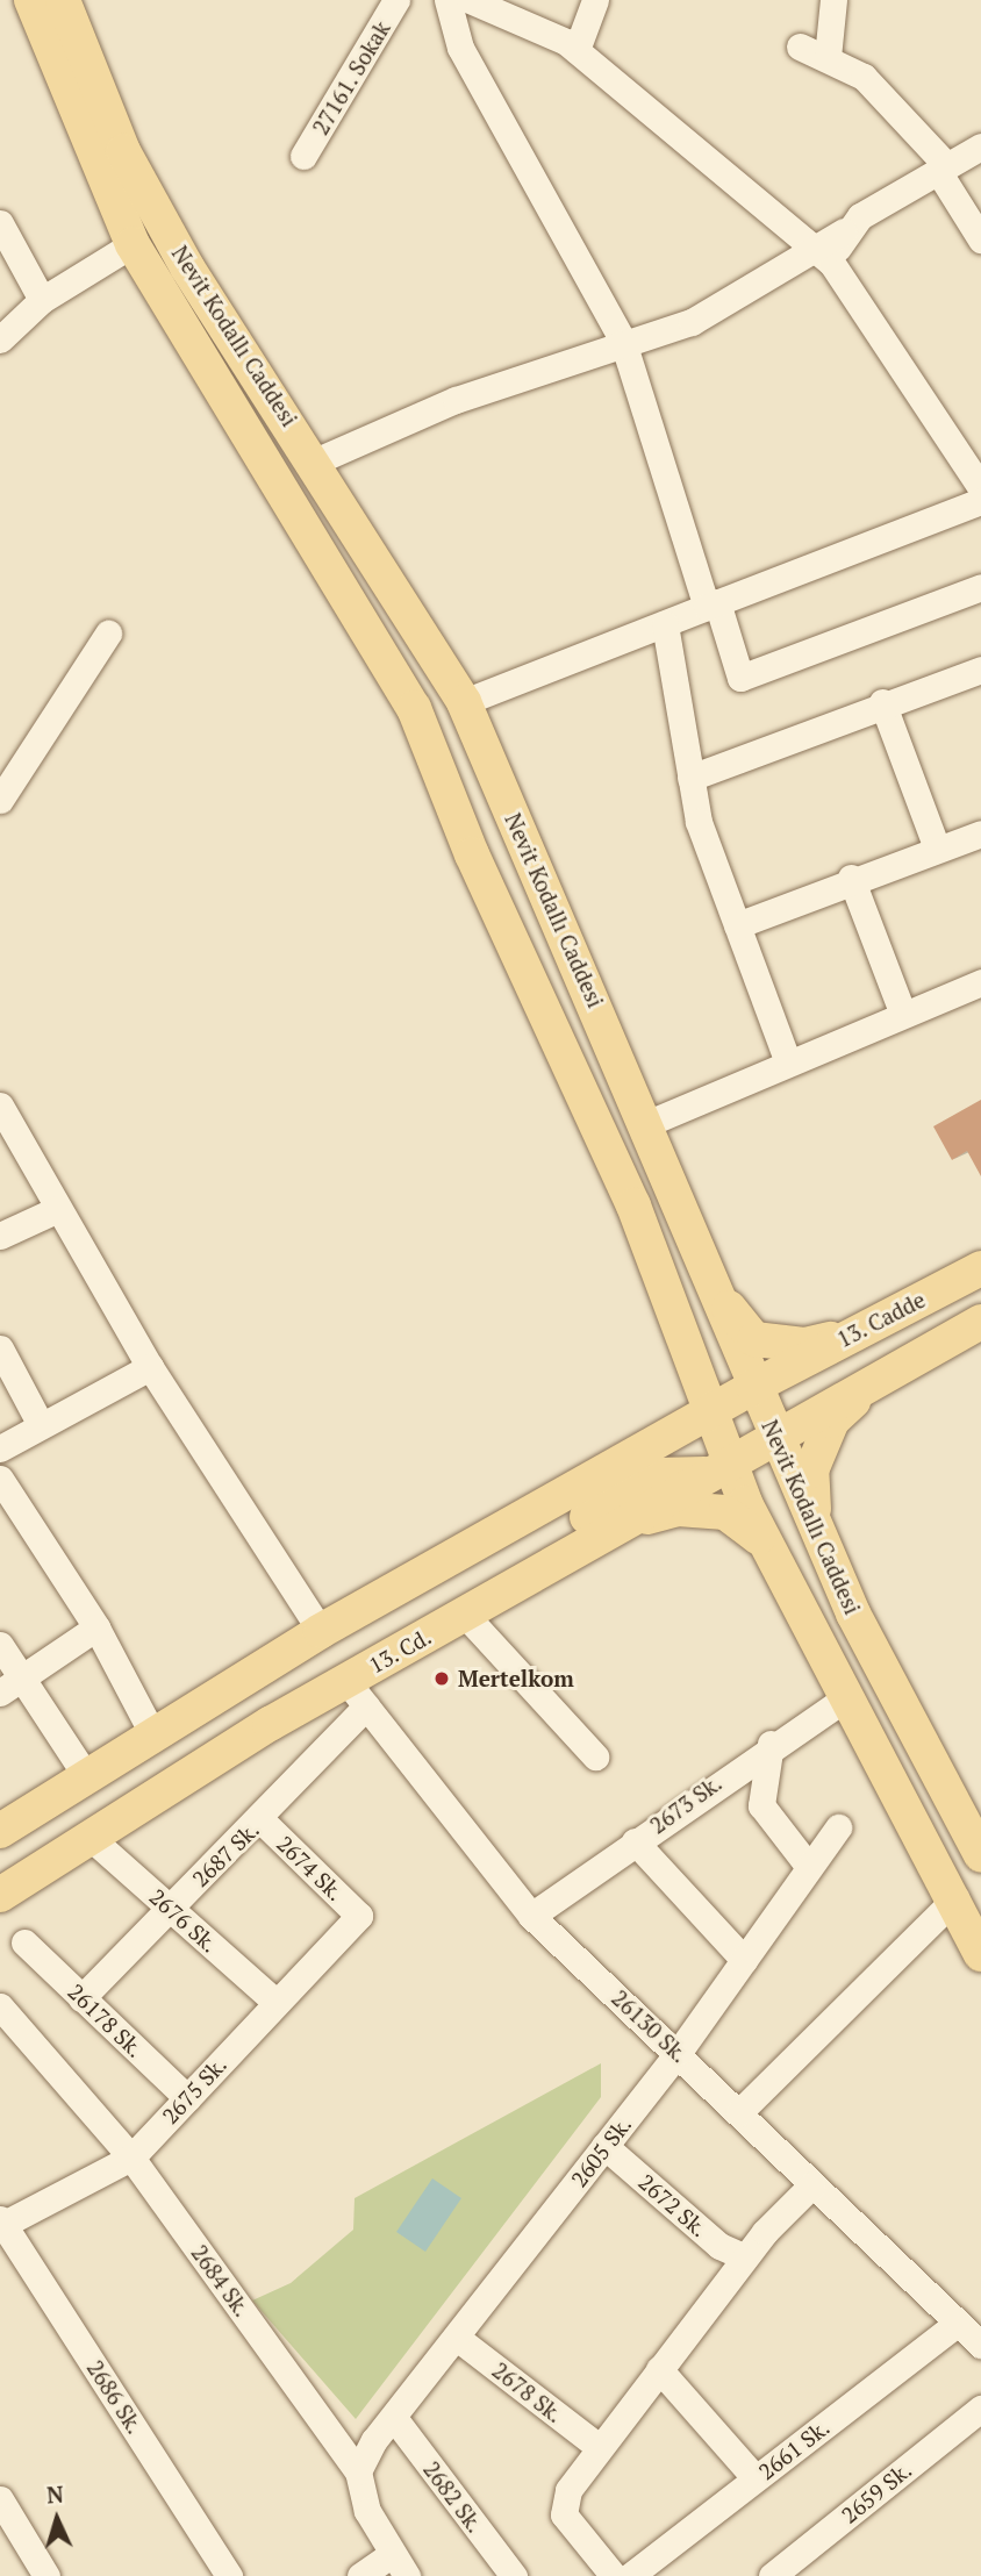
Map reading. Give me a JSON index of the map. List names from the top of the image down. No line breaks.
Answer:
{"streets":{"main road":["Nevit Kodallı Caddesi","13. Cadde","13. Cd."],"street":["27161. Sokak","2673 Sk.","2687 Sk.","2674 Sk.","2676 Sk.","26178 Sk.","26130 Sk.","2675 Sk.","2605 Sk.","2672 Sk.","2684 Sk.","2678 Sk.","2686 Sk.","2661 Sk.","2659 Sk.","2682 Sk."]},"crossings":[["Nevit Kodallı Caddesi","13. Cadde"],["Nevit Kodallı Caddesi","13. Cd."],["Nevit Kodallı Caddesi","2673 Sk."],["13. Cd.","2687 Sk."],["13. Cd.","2676 Sk."],["13. Cd.","26130 Sk."],["2673 Sk.","26130 Sk."],["2687 Sk.","2674 Sk."],["2687 Sk.","2676 Sk."],["2687 Sk.","26178 Sk."],["2687 Sk.","26130 Sk."],["2674 Sk.","2675 Sk."],["2676 Sk.","2675 Sk."],["26178 Sk.","2675 Sk."],["26130 Sk.","2605 Sk."],["26130 Sk.","2661 Sk."],["2675 Sk.","2684 Sk."],["2675 Sk.","2686 Sk."],["2605 Sk.","2672 Sk."],["2605 Sk.","2684 Sk."],["2605 Sk.","2678 Sk."],["2605 Sk.","2682 Sk."]],"places":["Mertelkom"],"north":"top"}
